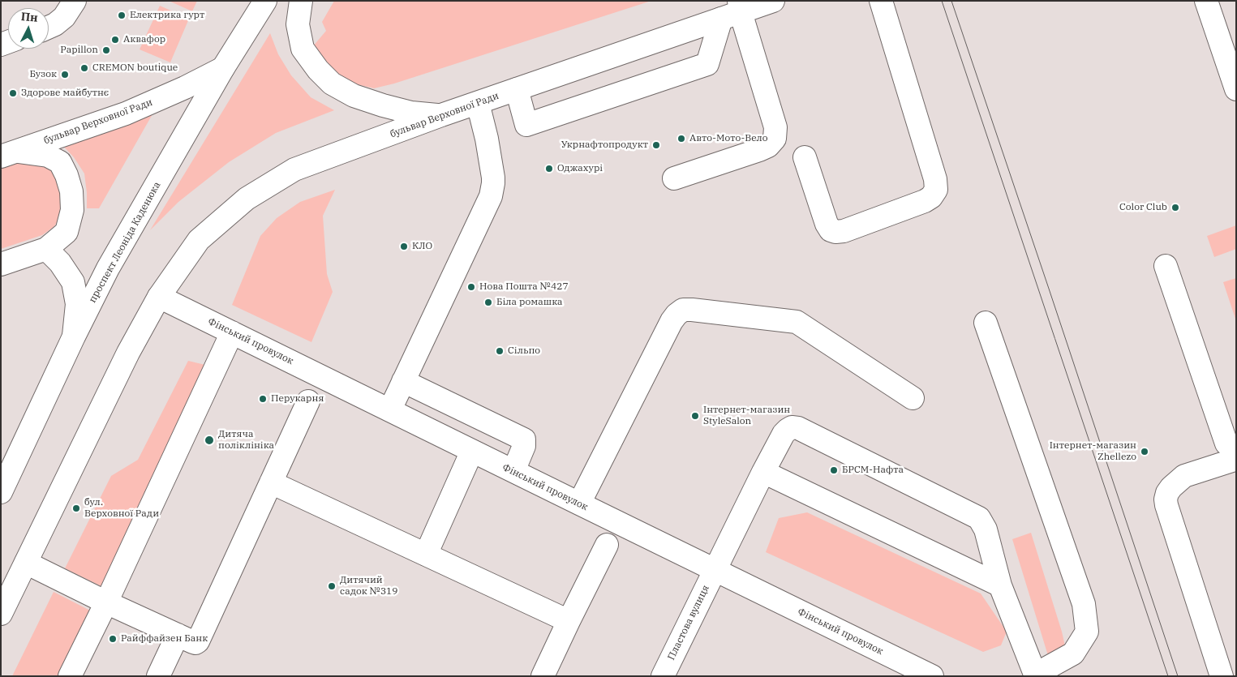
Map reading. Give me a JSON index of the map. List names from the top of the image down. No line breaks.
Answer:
{"streets":{"main road":["бульвар Верховної Ради","проспект Леоніда Каденюка","Фінський провулок","Пластова вулиця"]},"crossings":[["бульвар Верховної Ради","проспект Леоніда Каденюка"],["бульвар Верховної Ради","Фінський провулок"],["Фінський провулок","Пластова вулиця"]],"places":["Електрика гурт","Аквафор","Papillon","CREMON boutique","Бузок","Здорове майбутнє","Авто-Мото-Вело","Укрнафтопродукт","Оджахурі","Color Club","КЛО","Нова Пошта №427","Біла ромашка","Сільпо","Перукарня","Інтернет-магазин StyleSalon","Дитяча поліклініка","Інтернет-магазин Zhellezo","БРСМ-Нафта","бул. Верховної Ради","Дитячий садок №319","Райффайзен Банк"],"north":"top"}
